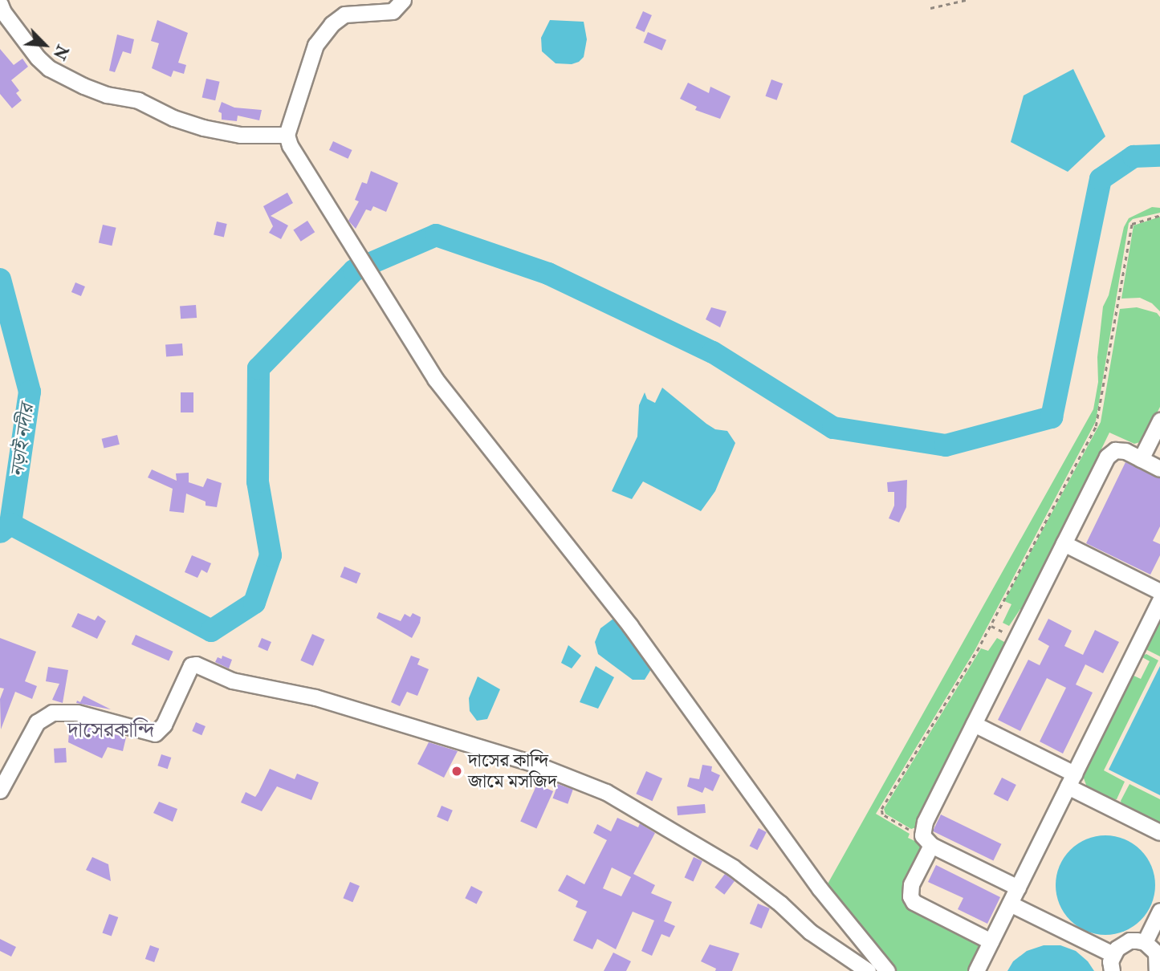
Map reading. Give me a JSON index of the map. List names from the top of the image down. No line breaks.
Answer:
{"districts":["দাসেরকান্দি"],"water":["নড়াই নদীর"],"places":["দাসের কান্দি জামে মসজিদ"],"north":"bottom right"}
